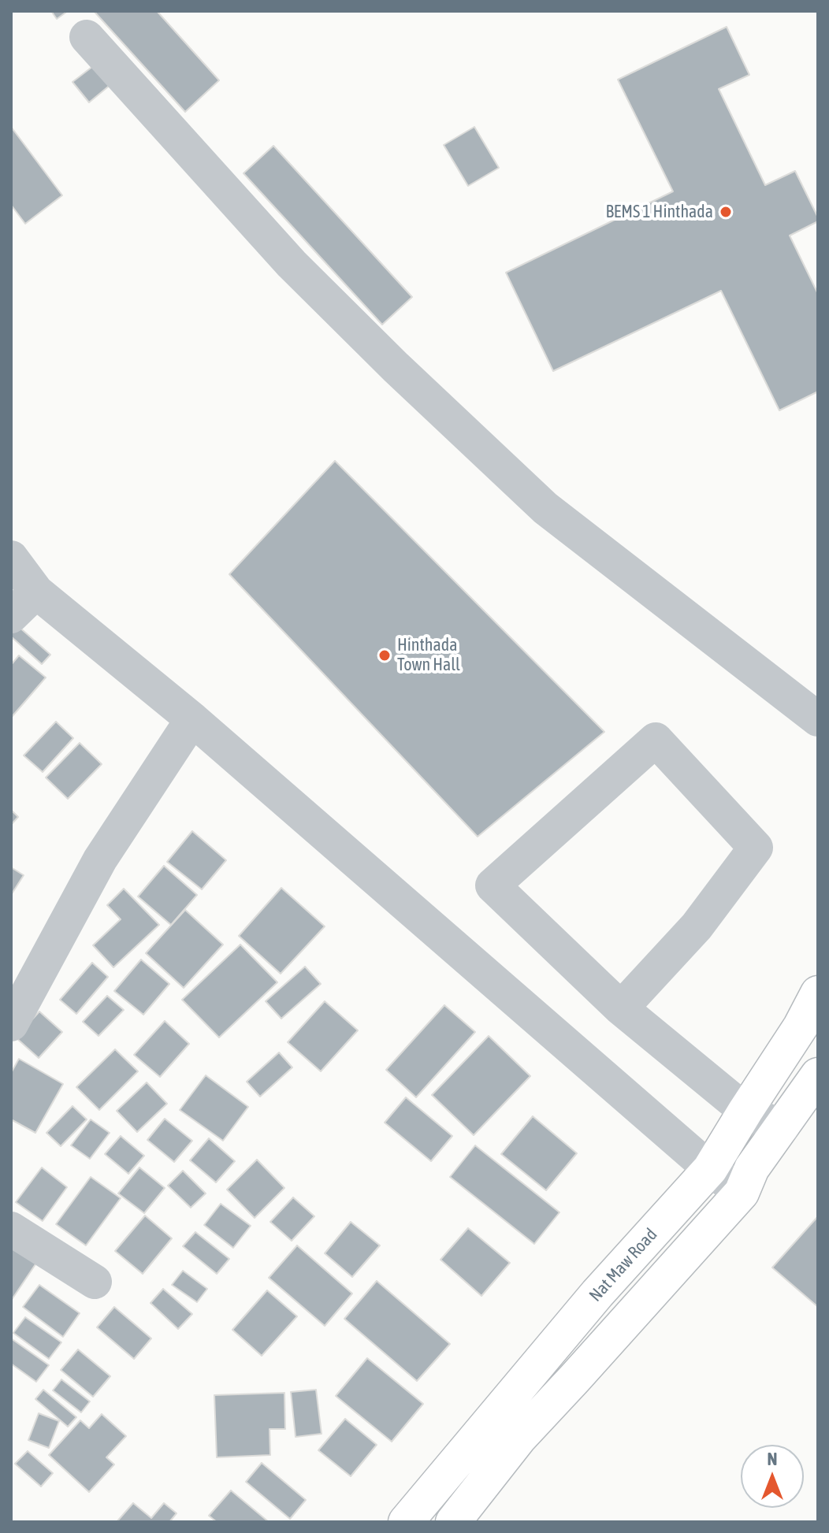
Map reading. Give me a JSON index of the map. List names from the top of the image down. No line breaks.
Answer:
{"streets":{"main road":["Nat Maw Road"]},"places":["BEMS 1 Hinthada","Hinthada Town Hall"],"north":"top"}
